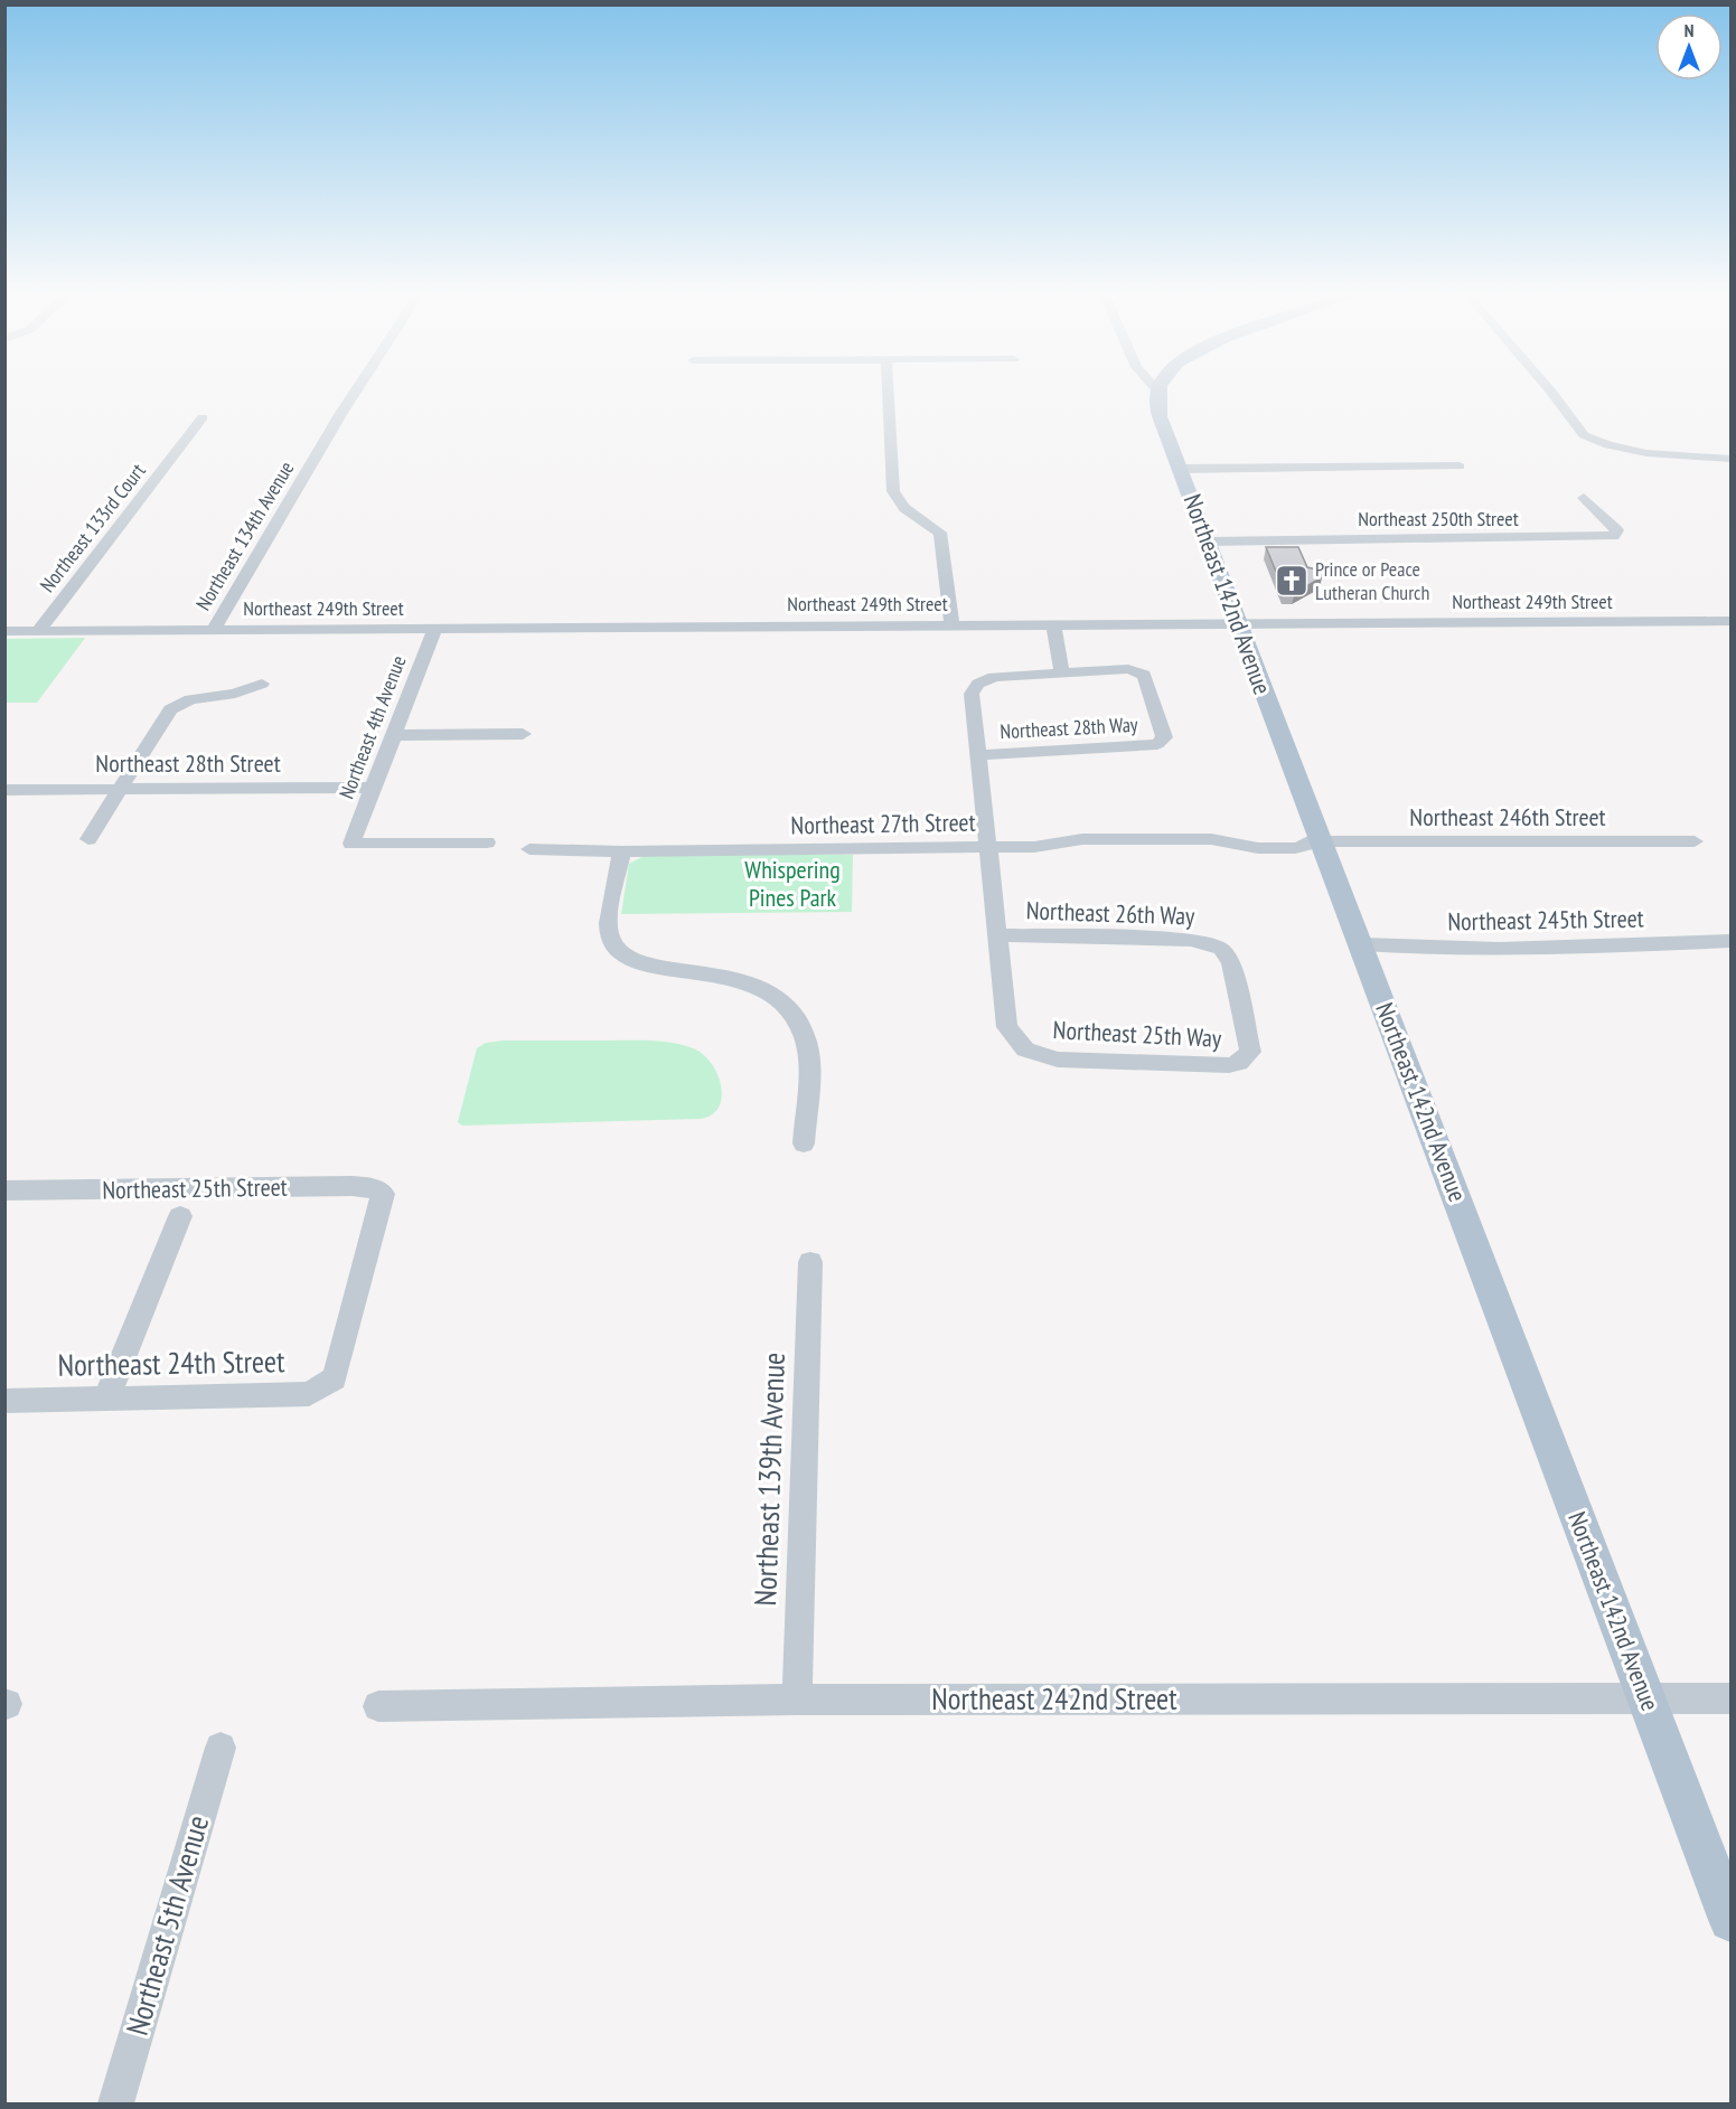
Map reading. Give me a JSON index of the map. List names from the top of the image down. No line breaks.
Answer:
{"streets":{"main road":["Northeast 142nd Avenue"],"street":["Northeast 250th Street","Northeast 133rd Court","Northeast 134th Avenue","Northeast 249th Street","Northeast 4th Avenue","Northeast 28th Way","Northeast 28th Street","Northeast 246th Street","Northeast 27th Street","Northeast 26th Way","Northeast 245th Street","Northeast 25th Way","Northeast 25th Street","Northeast 24th Street","Northeast 139th Avenue","Northeast 242nd Street","Northeast 5th Avenue"]},"crossings":[["Northeast 250th Street","Northeast 142nd Avenue"],["Northeast 133rd Court","Northeast 249th Street"],["Northeast 134th Avenue","Northeast 249th Street"],["Northeast 142nd Avenue","Northeast 249th Street"],["Northeast 142nd Avenue","Northeast 246th Street"],["Northeast 142nd Avenue","Northeast 27th Street"],["Northeast 142nd Avenue","Northeast 245th Street"],["Northeast 142nd Avenue","Northeast 242nd Street"],["Northeast 249th Street","Northeast 4th Avenue"],["Northeast 4th Avenue","Northeast 28th Street"],["Northeast 246th Street","Northeast 27th Street"],["Northeast 26th Way","Northeast 25th Way"],["Northeast 25th Street","Northeast 24th Street"],["Northeast 139th Avenue","Northeast 242nd Street"]],"parks":["Whispering Pines Park"],"places":{"church":["Prince or Peace Lutheran Church"]},"north":"top"}
